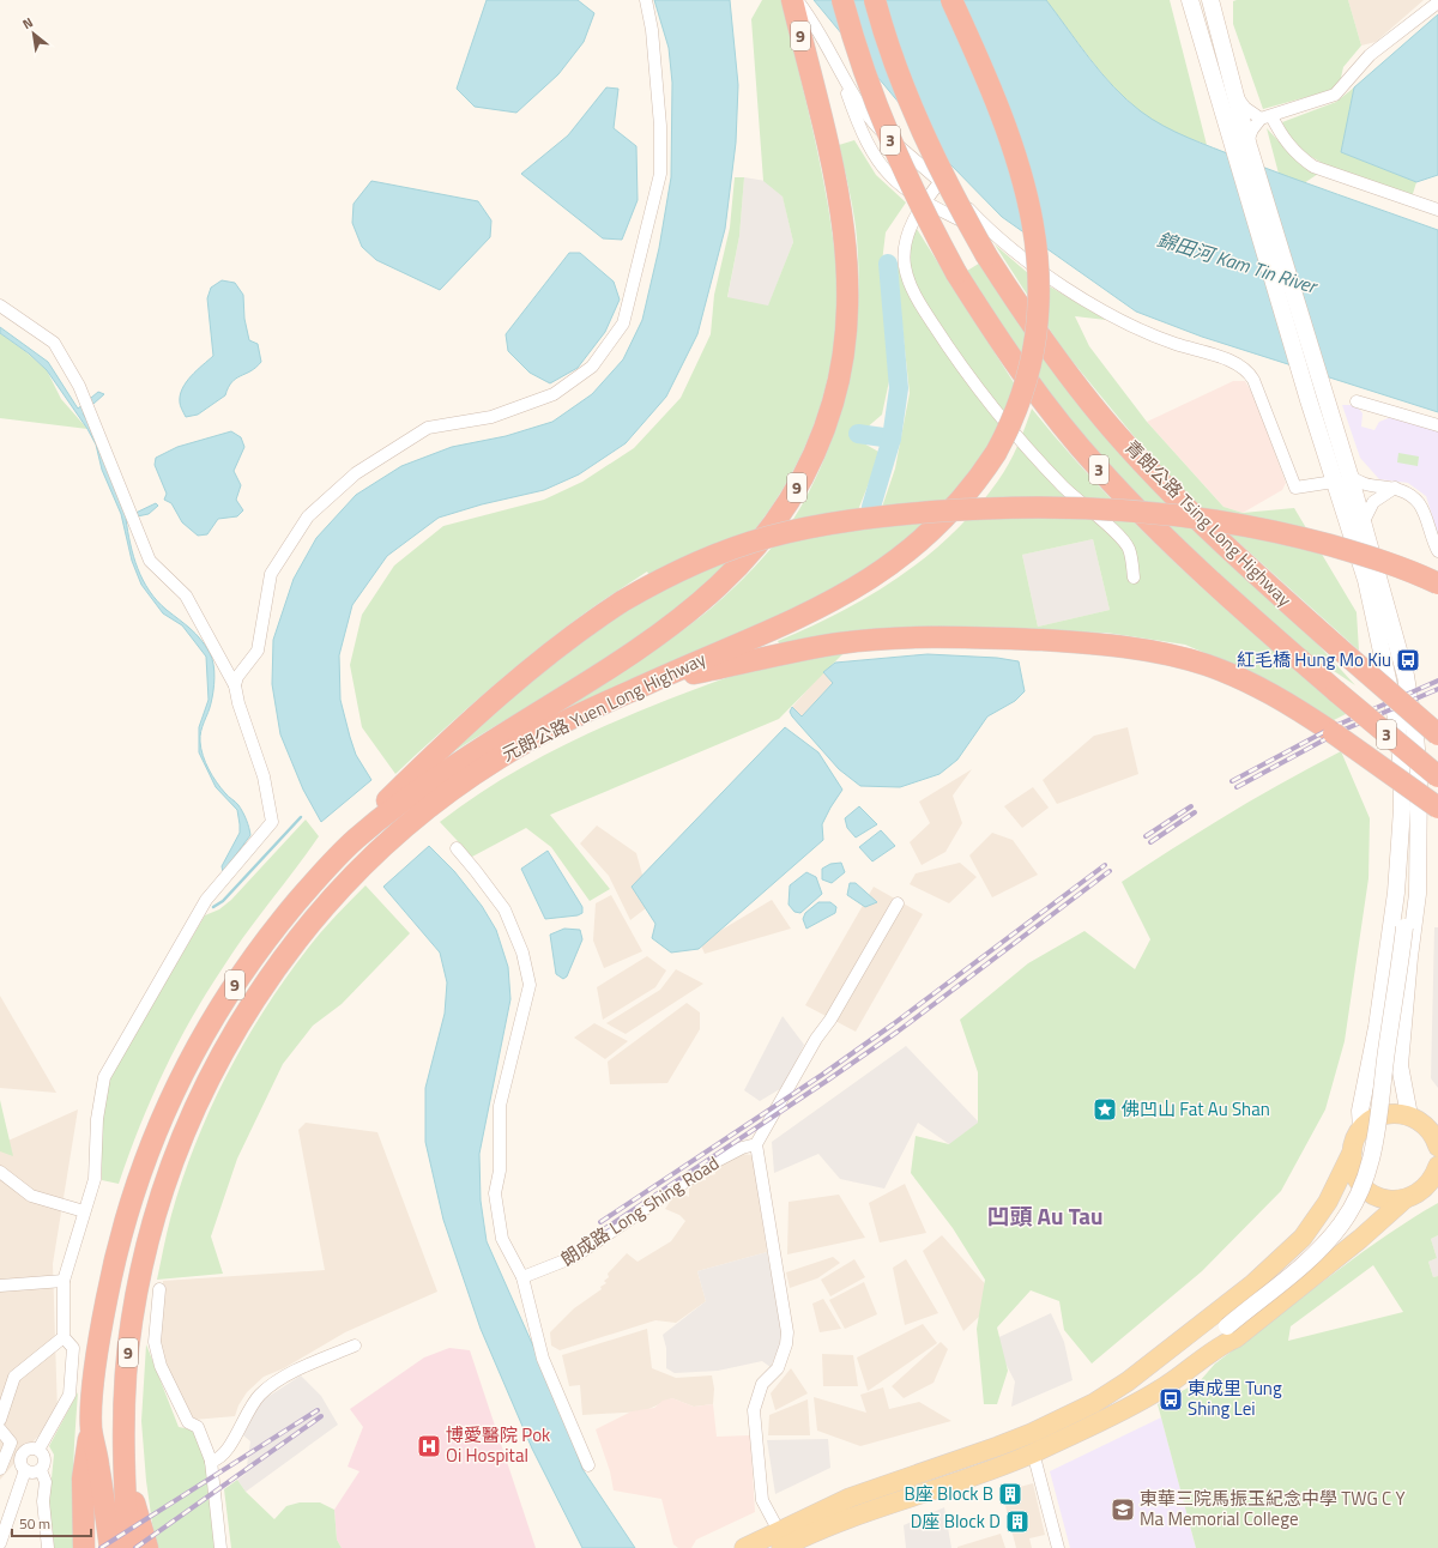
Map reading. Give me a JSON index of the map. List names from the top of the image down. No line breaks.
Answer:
{"streets":{"highway":["9","3","青朗公路 Tsing Long Highway","元朗公路 Yuen Long Highway"],"street":["朗成路 Long Shing Road"]},"districts":["凹頭 Au Tau"],"water":["錦田河 Kam Tin River"],"places":{"bus stop":["紅毛橋 Hung Mo Kiu","東成里 Tung Shing Lei"],"place":["佛凹山 Fat Au Shan"],"hospital":["博愛醫院 Pok Oi Hospital"],"building":["B座 Block B","D座 Block D"],"school or university":["東華三院馬振玉紀念中學 TWG C Y Ma Memorial College"]},"scale_bar":"50 m","north":"top left"}
